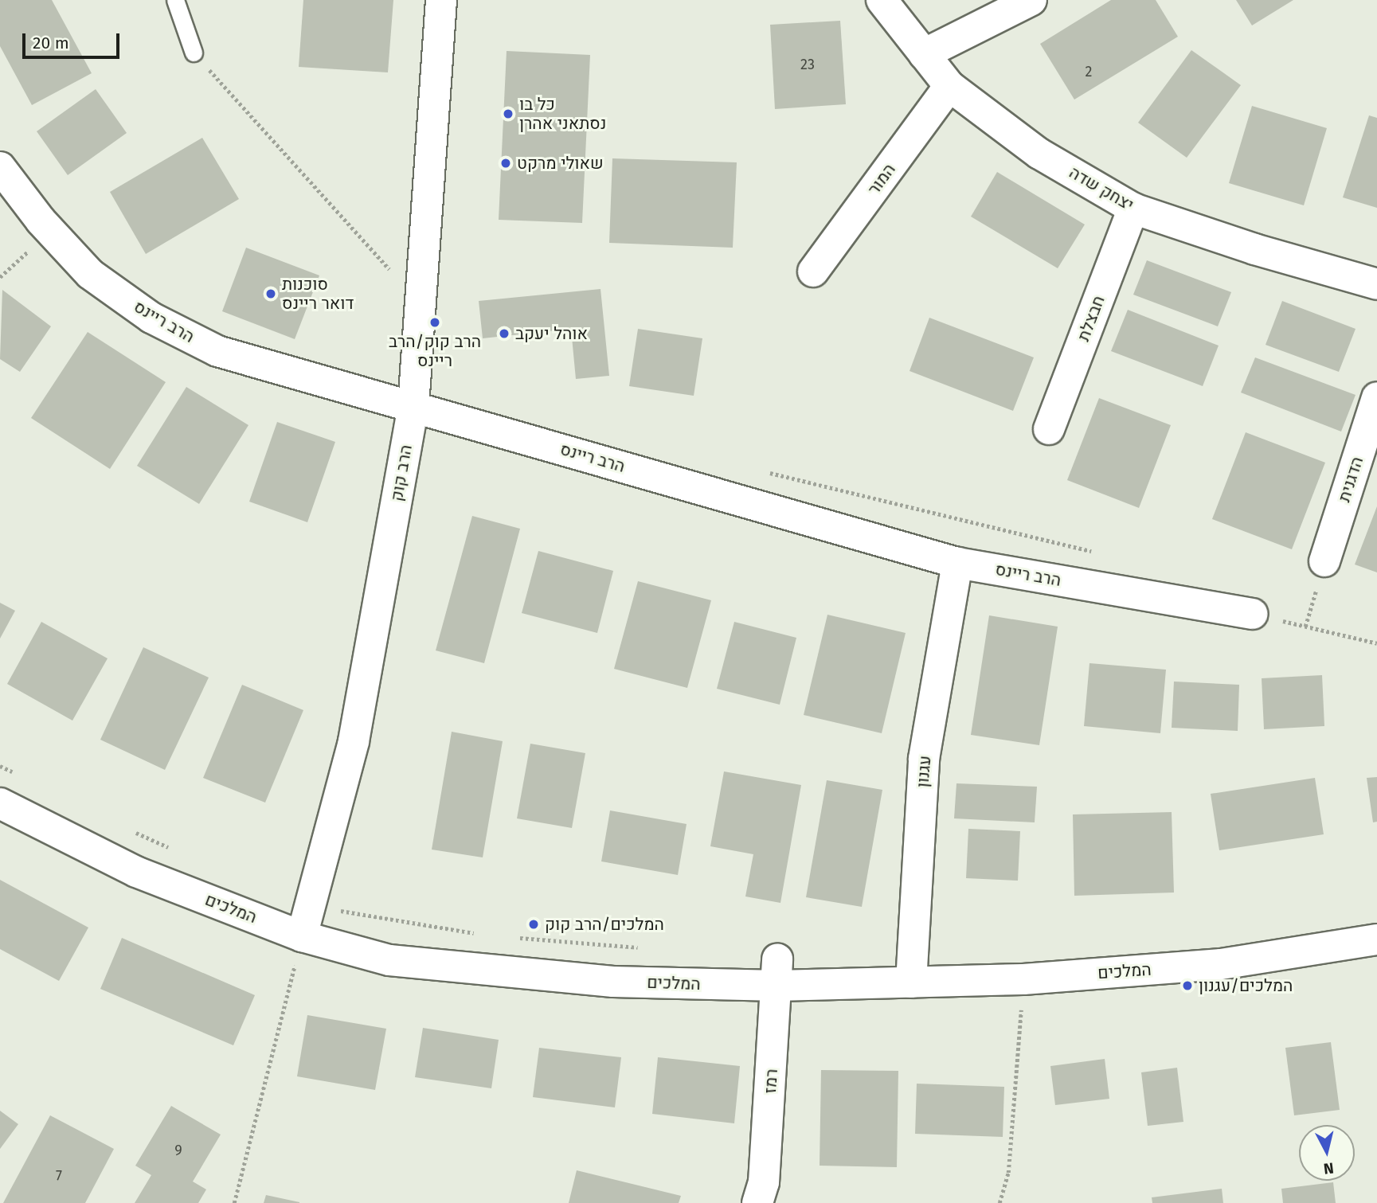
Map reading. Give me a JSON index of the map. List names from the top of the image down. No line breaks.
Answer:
{"streets":{"street":["המור","יצחק שדה","חבצלת","הרב ריינס","הרב קוק","הדגנית","עגנון","המלכים","רמז"]},"crossings":[["המור","יצחק שדה"],["יצחק שדה","חבצלת"],["הרב ריינס","הרב קוק"],["הרב ריינס","עגנון"],["הרב קוק","המלכים"],["עגנון","המלכים"],["המלכים","רמז"]],"places":["כל בו נסתאני אהרן","שאולי מרקט","סוכנות דואר ריינס","הרב קוק/הרב ריינס","אוהל יעקב","המלכים/הרב קוק","המלכים/עגנון"],"house_numbers":["23","2","9","7"],"scale_bar":"20 m","north":"bottom"}
